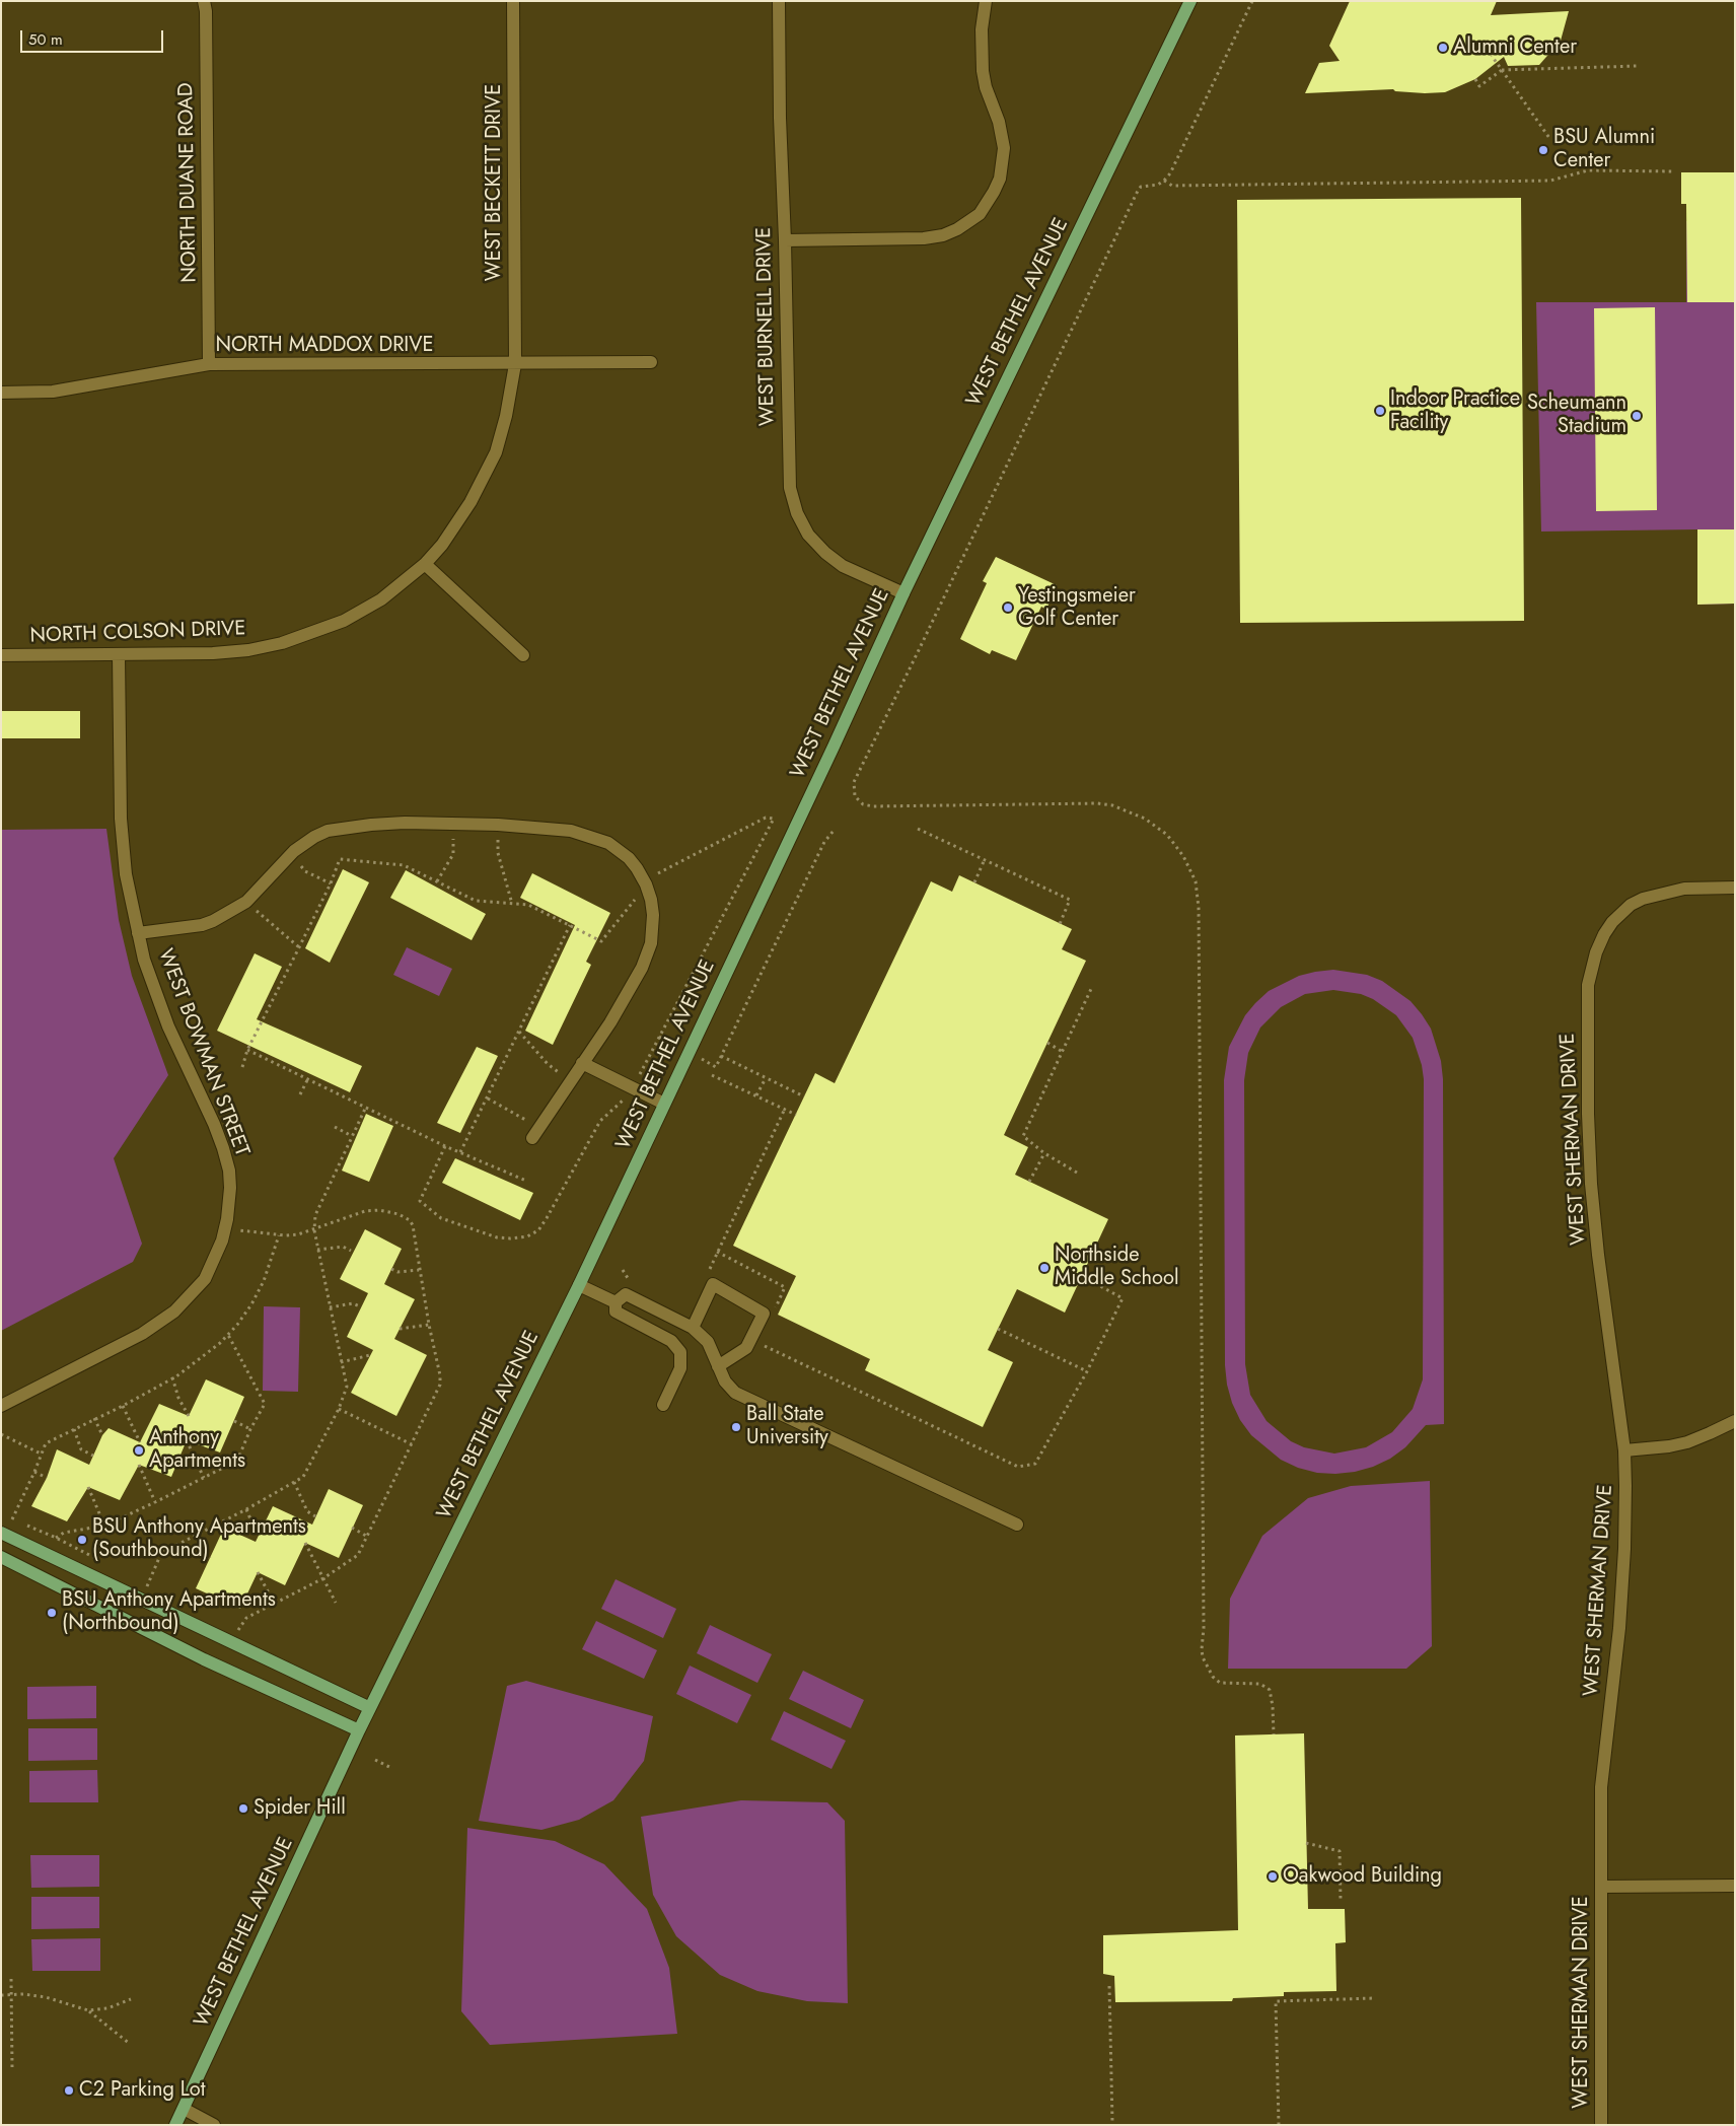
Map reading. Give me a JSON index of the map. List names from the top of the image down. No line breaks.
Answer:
{"streets":{"main road":["WEST BETHEL AVENUE"],"street":["NORTH DUANE ROAD","WEST BECKETT DRIVE","WEST BURNELL DRIVE","NORTH MADDOX DRIVE","NORTH COLSON DRIVE","WEST BOWMAN STREET","WEST SHERMAN DRIVE"]},"crossings":[["NORTH DUANE ROAD","NORTH MADDOX DRIVE"],["WEST BECKETT DRIVE","NORTH MADDOX DRIVE"],["WEST BECKETT DRIVE","NORTH COLSON DRIVE"],["WEST BETHEL AVENUE","WEST BURNELL DRIVE"],["NORTH MADDOX DRIVE","NORTH COLSON DRIVE"],["NORTH COLSON DRIVE","WEST BOWMAN STREET"]],"places":["Alumni Center","BSU Alumni Center","Indoor Practice Facility","Scheumann Stadium","Yestingsmeier Golf Center","Northside Middle School","Ball State University","Anthony Apartments","BSU Anthony Apartments (Southbound)","BSU Anthony Apartments (Northbound)","Spider Hill","Oakwood Building","C2 Parking Lot"],"scale_bar":"50 m"}
